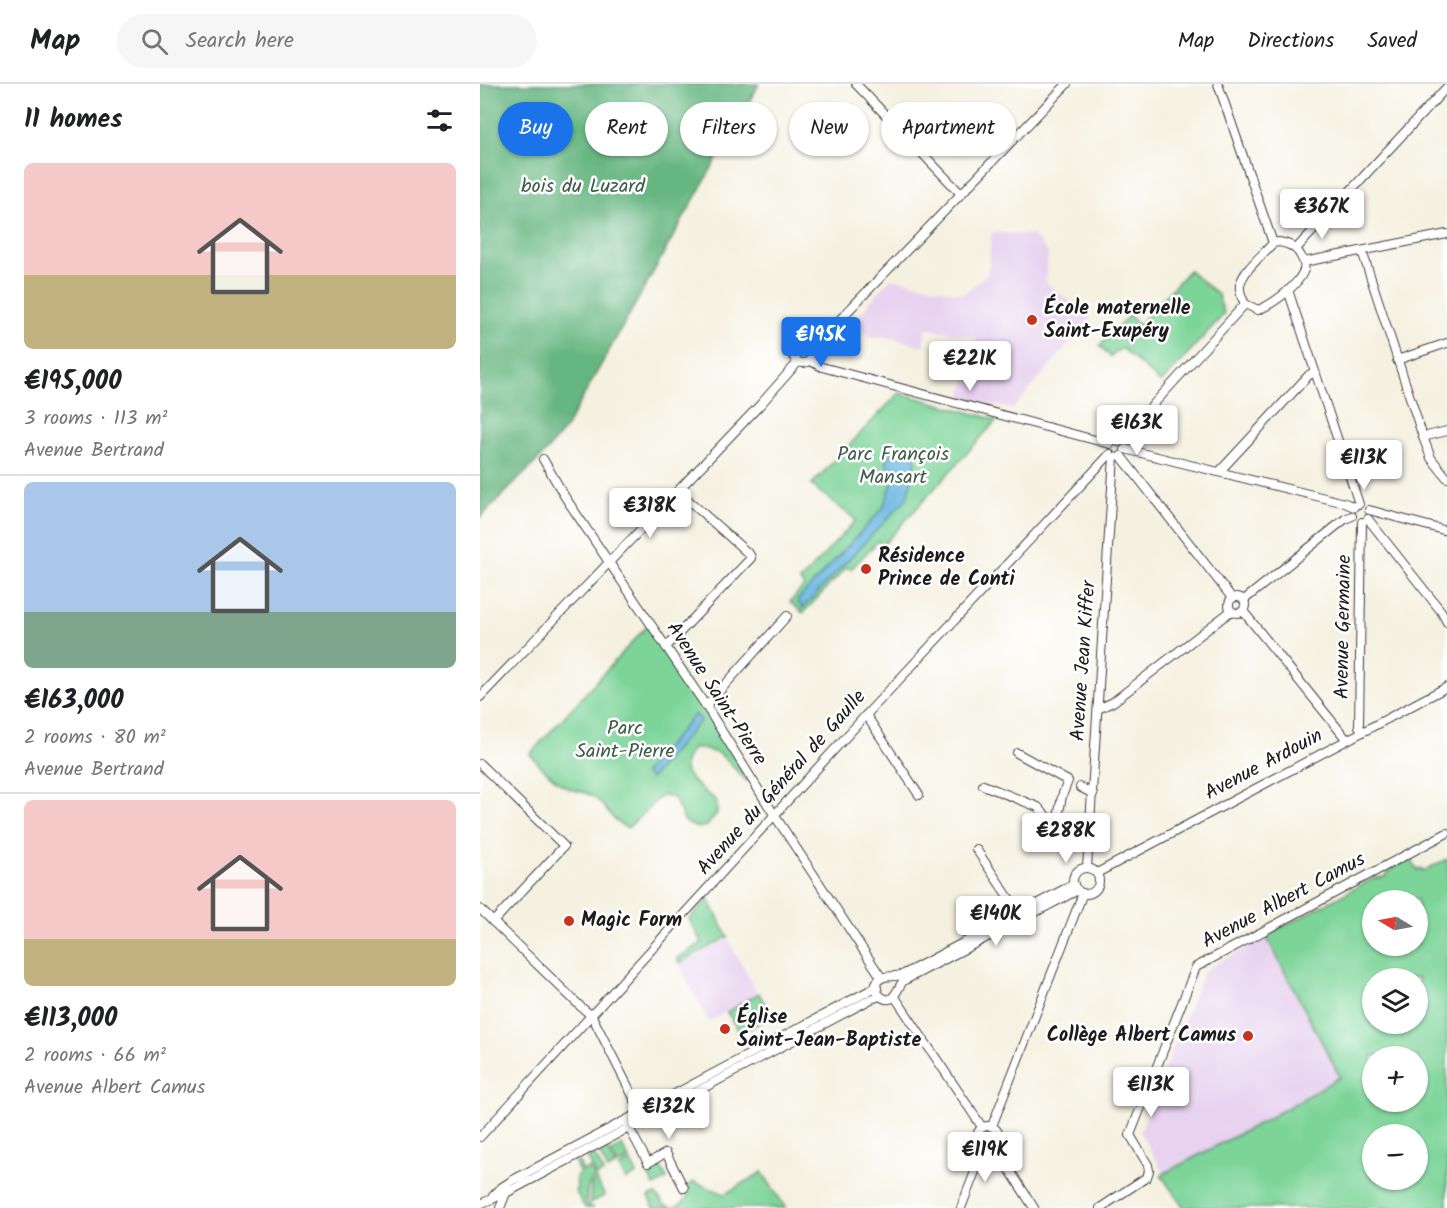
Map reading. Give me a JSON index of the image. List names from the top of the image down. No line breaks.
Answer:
{"streets":{"street":["Avenue Germaine","Avenue Jean Kiffer","Avenue Saint-Pierre","Avenue Ardouin","Avenue du Général de Gaulle","Avenue Albert Camus"]},"crossings":[["Avenue Germaine","Avenue Ardouin"],["Avenue Jean Kiffer","Avenue Ardouin"],["Avenue Jean Kiffer","Avenue du Général de Gaulle"],["Avenue Saint-Pierre","Avenue du Général de Gaulle"]],"parks":["bois du Luzard","Parc François Mansart","Parc Saint-Pierre"],"places":["École maternelle Saint-Exupéry","Résidence Prince de Conti","Magic Form","Église Saint-Jean-Baptiste","Collège Albert Camus"],"north":"left","page":{"header":"Map","search":"Search here","nav":["Map","Directions","Saved"],"heading":"11 homes","chip":["Buy","Rent","Filters","New","Apartment"],"list":[{"name":"€195,000","note":"3 rooms · 113 m² · Avenue Bertrand"},{"name":"€163,000","note":"2 rooms · 80 m² · Avenue Bertrand"},{"name":"€113,000","note":"2 rooms · 66 m² · Avenue Albert Camus"}],"price":["€367K","€195K","€221K","€163K","€113K","€318K","€288K","€140K","€113K","€132K","€119K"],"map_buttons":["+","−"]}}
